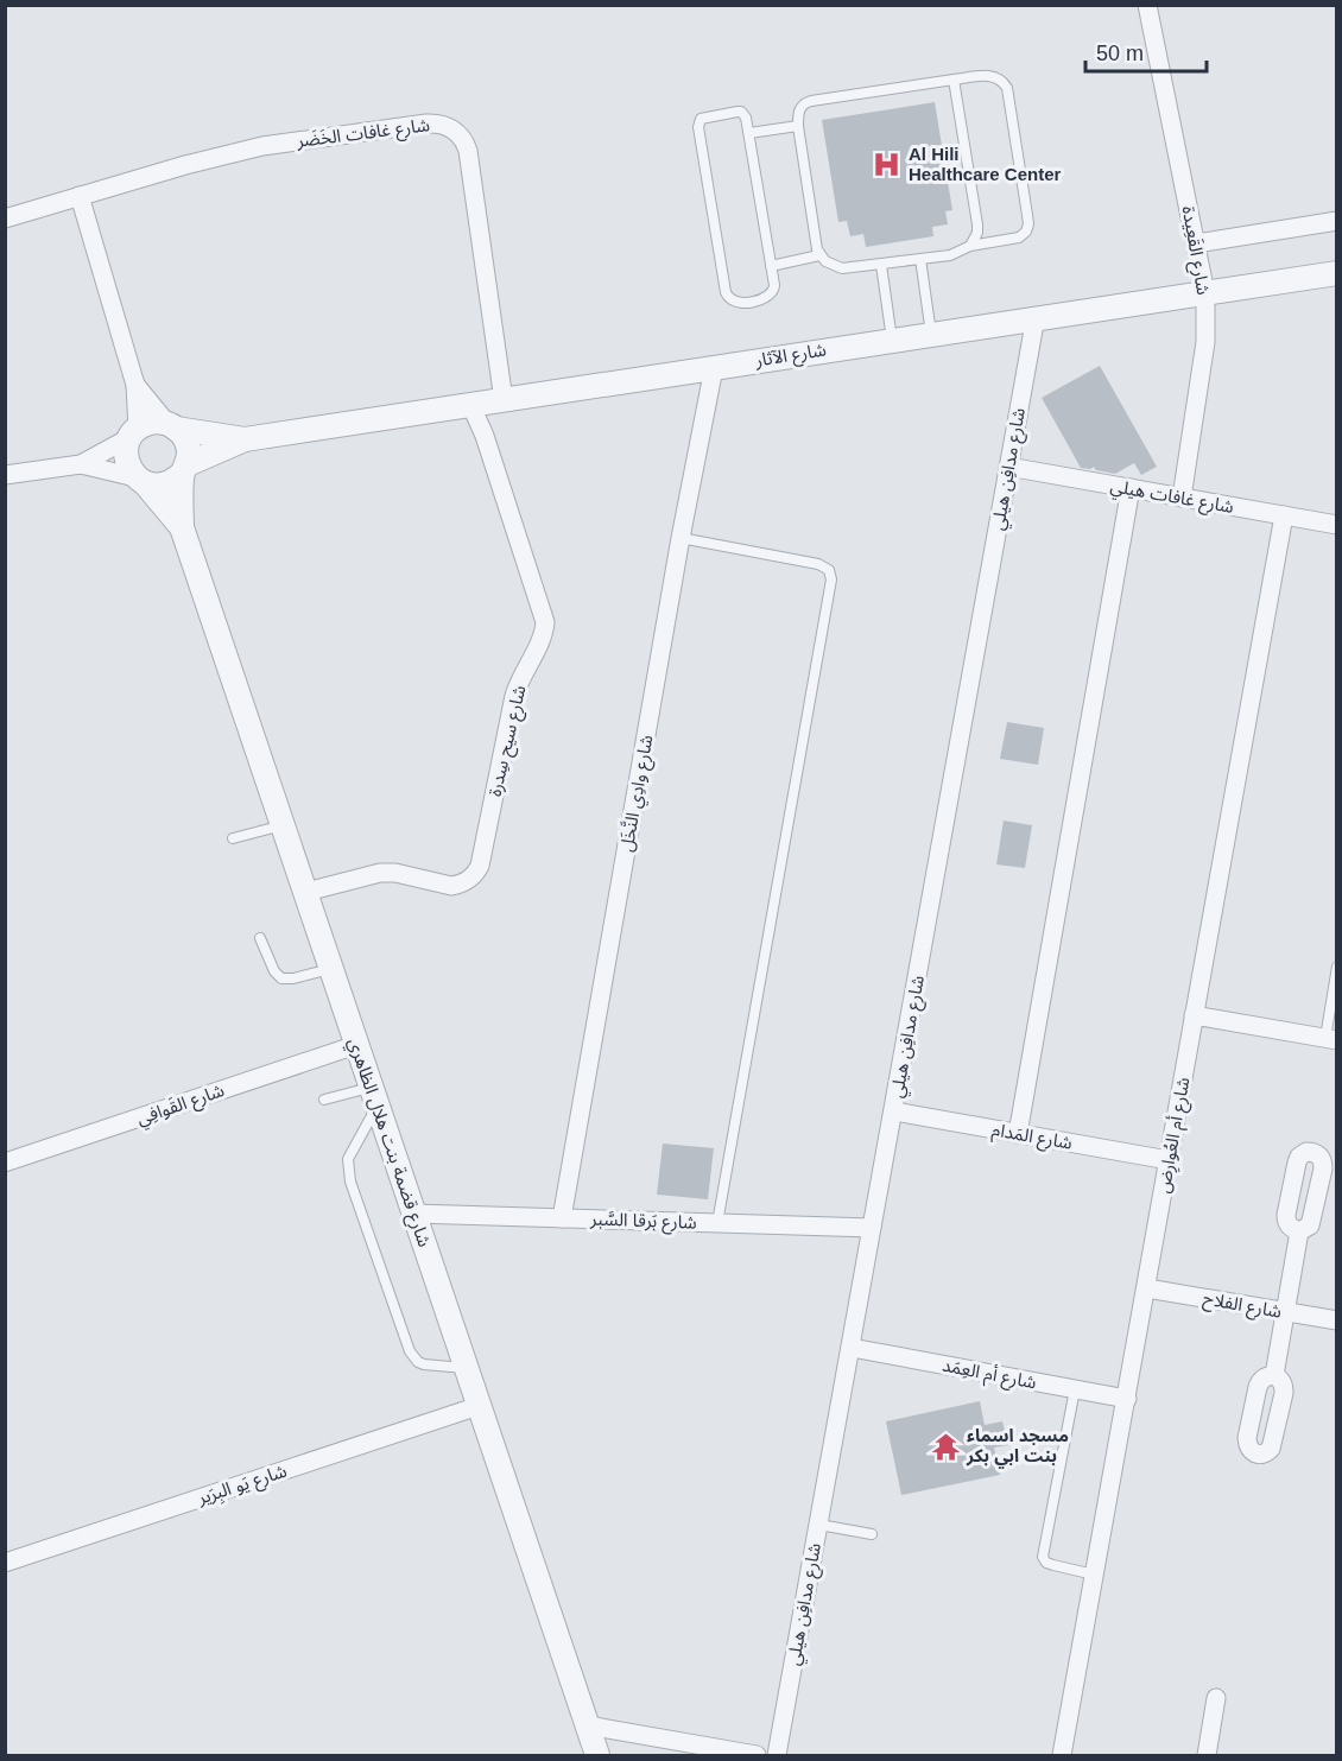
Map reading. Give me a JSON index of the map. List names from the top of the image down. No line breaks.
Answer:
{"streets":{"street":["شارع غافات الخَضَر","شارع القَعِيدة","شارع الآثار","شارع مدافِن هيلي","شارع غافات هيلي","شارع سيح سِدرة","شارع وادِي النَّخَل","شارع القَوافِي","شارع أم العُوارِض","شارع المَدام","شارع قضمة بنت هلال الظاهري","شارع بَرقا السَّبر","شارع الفلاح","شارع أم العِمَد","شارع يَو البِرَير"]},"crossings":[["شارع غافات الخَضَر","شارع الآثار"],["شارع القَعِيدة","شارع الآثار"],["شارع القَعِيدة","شارع غافات هيلي"],["شارع الآثار","شارع مدافِن هيلي"],["شارع الآثار","شارع سيح سِدرة"],["شارع الآثار","شارع وادِي النَّخَل"],["شارع الآثار","شارع قضمة بنت هلال الظاهري"],["شارع مدافِن هيلي","شارع غافات هيلي"],["شارع مدافِن هيلي","شارع المَدام"],["شارع مدافِن هيلي","شارع بَرقا السَّبر"],["شارع مدافِن هيلي","شارع أم العِمَد"],["شارع غافات هيلي","شارع أم العُوارِض"],["شارع سيح سِدرة","شارع قضمة بنت هلال الظاهري"],["شارع وادِي النَّخَل","شارع بَرقا السَّبر"],["شارع القَوافِي","شارع قضمة بنت هلال الظاهري"],["شارع أم العُوارِض","شارع المَدام"],["شارع أم العُوارِض","شارع الفلاح"],["شارع أم العُوارِض","شارع أم العِمَد"],["شارع قضمة بنت هلال الظاهري","شارع بَرقا السَّبر"],["شارع قضمة بنت هلال الظاهري","شارع يَو البِرَير"]],"places":{"hospital":["Al Hili Healthcare Center"],"temple":["مسجد اسماء بنت ابي بكر"]},"scale_bar":"50 m"}
